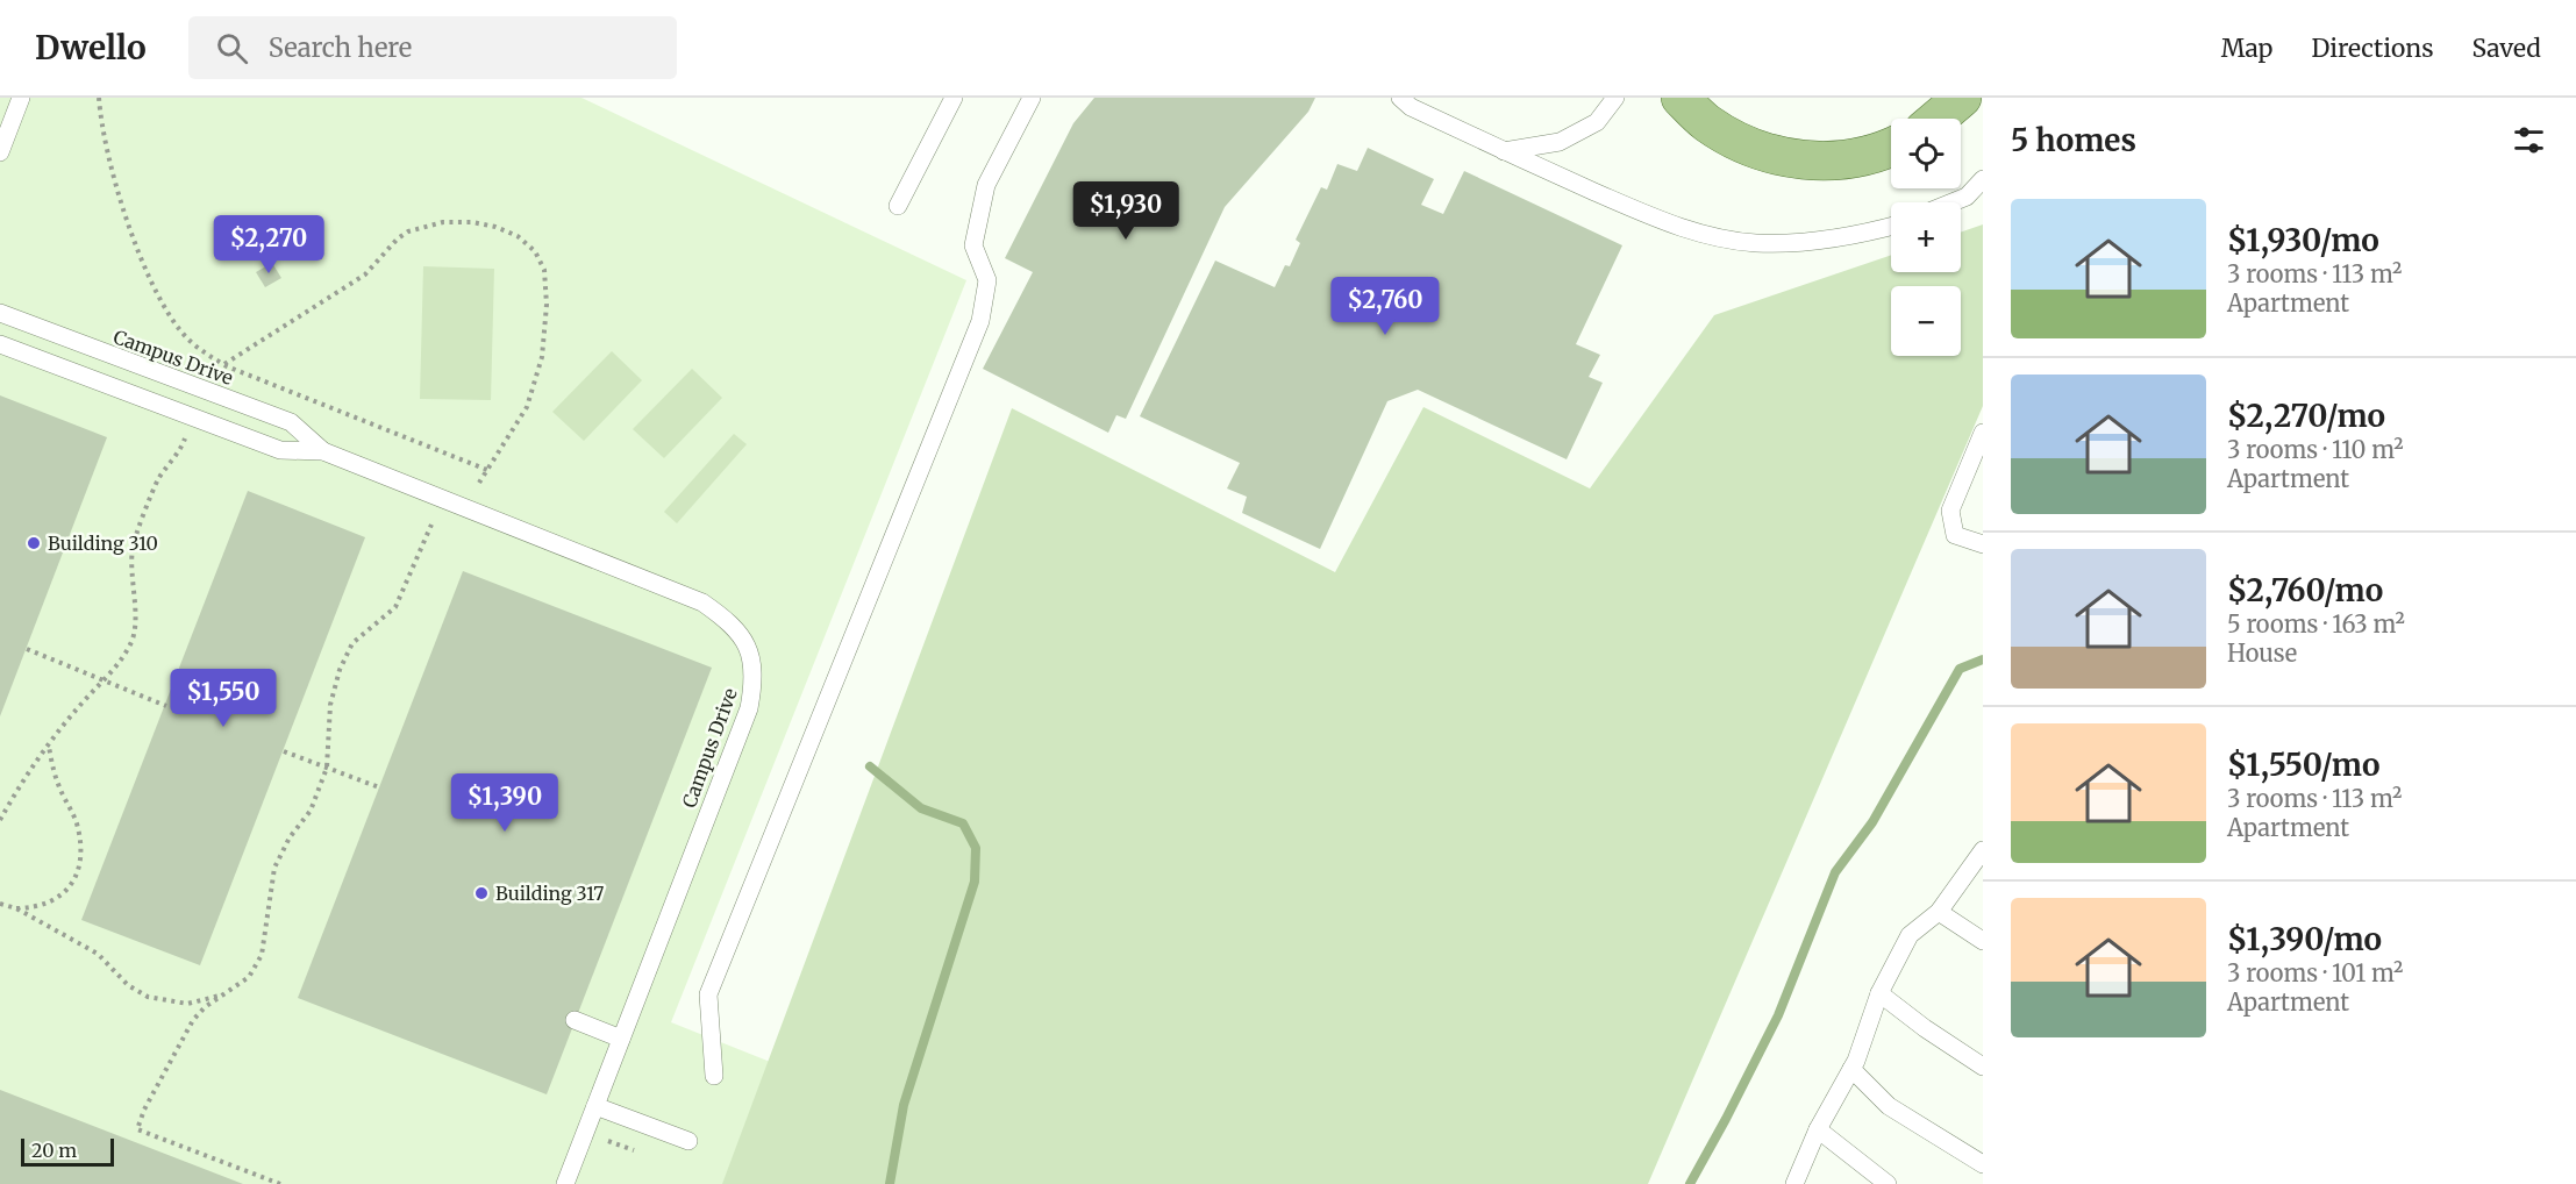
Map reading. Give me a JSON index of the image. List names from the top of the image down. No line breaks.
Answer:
{"streets":{"lane":["Campus Drive"]},"places":["Building 310","Building 317"],"scale_bar":"20 m","page":{"header":"Dwello","search":"Search here","nav":["Map","Directions","Saved"],"heading":"5 homes","map_buttons":["+","−"],"price":["$1,930","$2,270","$2,760","$1,550","$1,390"],"list":[{"name":"$1,930/mo","note":"3 rooms · 113 m² · Apartment"},{"name":"$2,270/mo","note":"3 rooms · 110 m² · Apartment"},{"name":"$2,760/mo","note":"5 rooms · 163 m² · House"},{"name":"$1,550/mo","note":"3 rooms · 113 m² · Apartment"},{"name":"$1,390/mo","note":"3 rooms · 101 m² · Apartment"}],"scale":"20 m"}}
